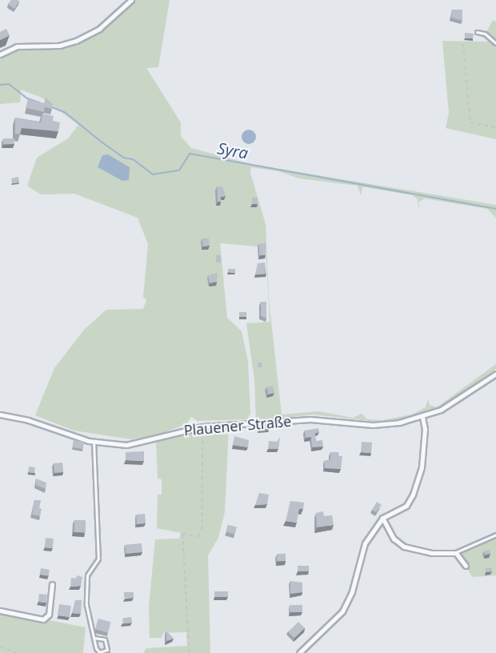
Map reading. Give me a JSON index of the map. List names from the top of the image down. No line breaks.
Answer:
{"streets":{"street":["Plauener Straße"]},"water":["Syra"]}
